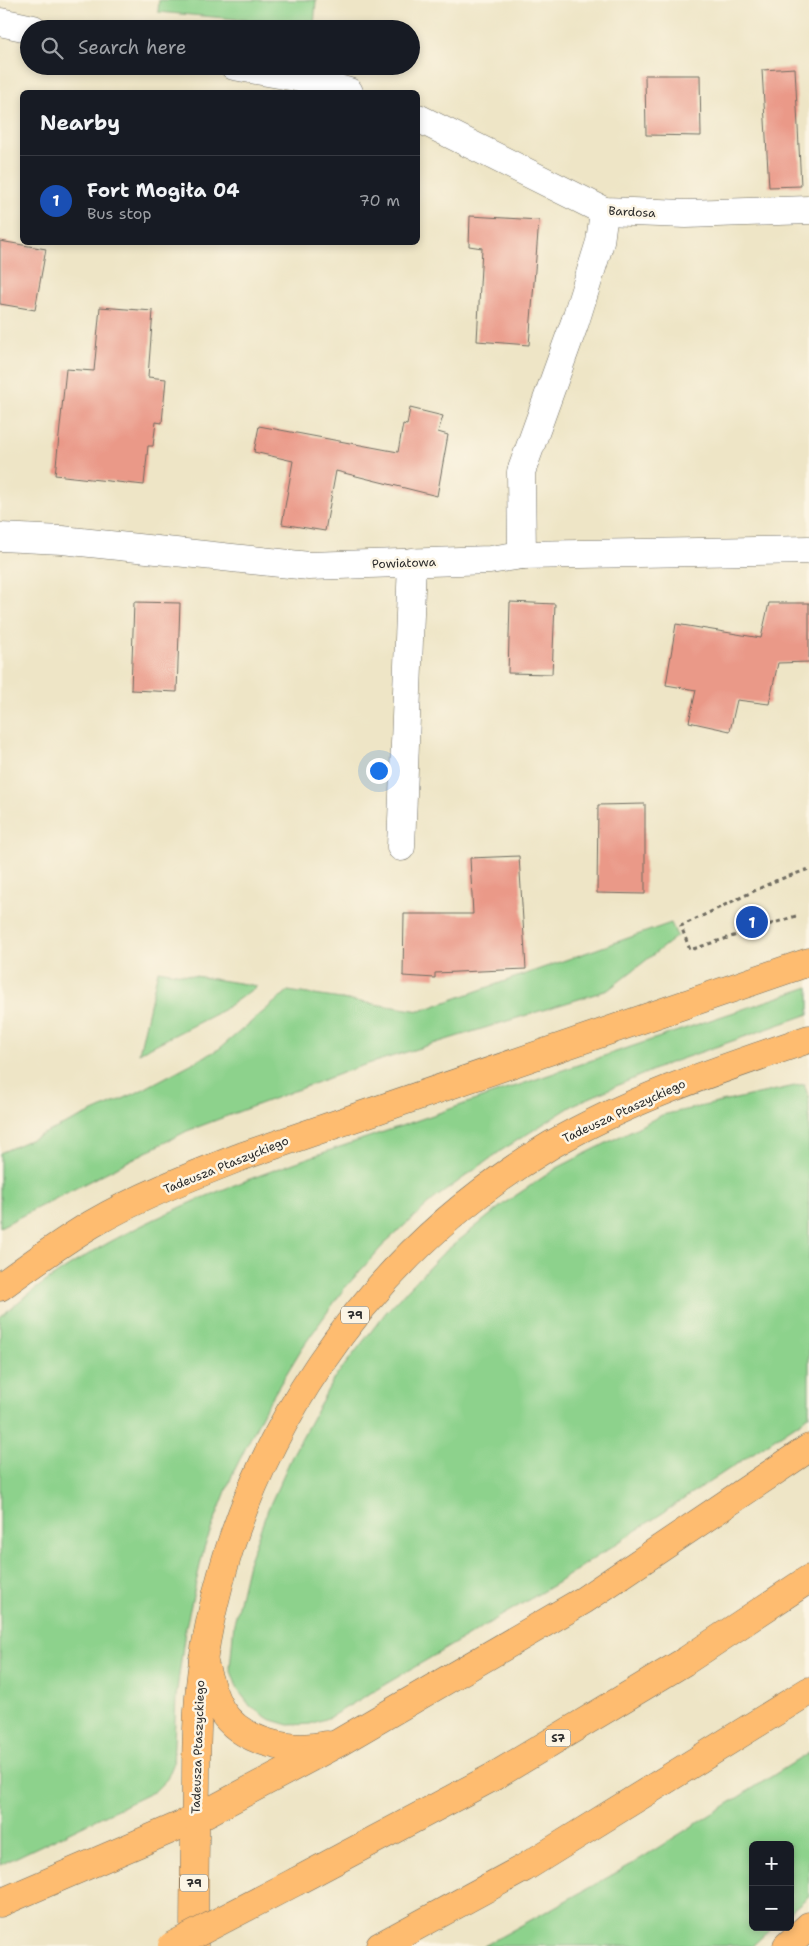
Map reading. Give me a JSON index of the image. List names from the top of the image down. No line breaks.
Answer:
{"streets":{"main road":["Tadeusza Ptaszyckiego","79","S7"],"street":["Bardosa","Powiatowa"]},"page":{"search":"Search here","heading":"Nearby","list":[{"mark":"1","name":"Fort Mogiła 04","note":"Bus stop","value":"70 m"}],"pins":"1","map_buttons":["+","−"]}}
